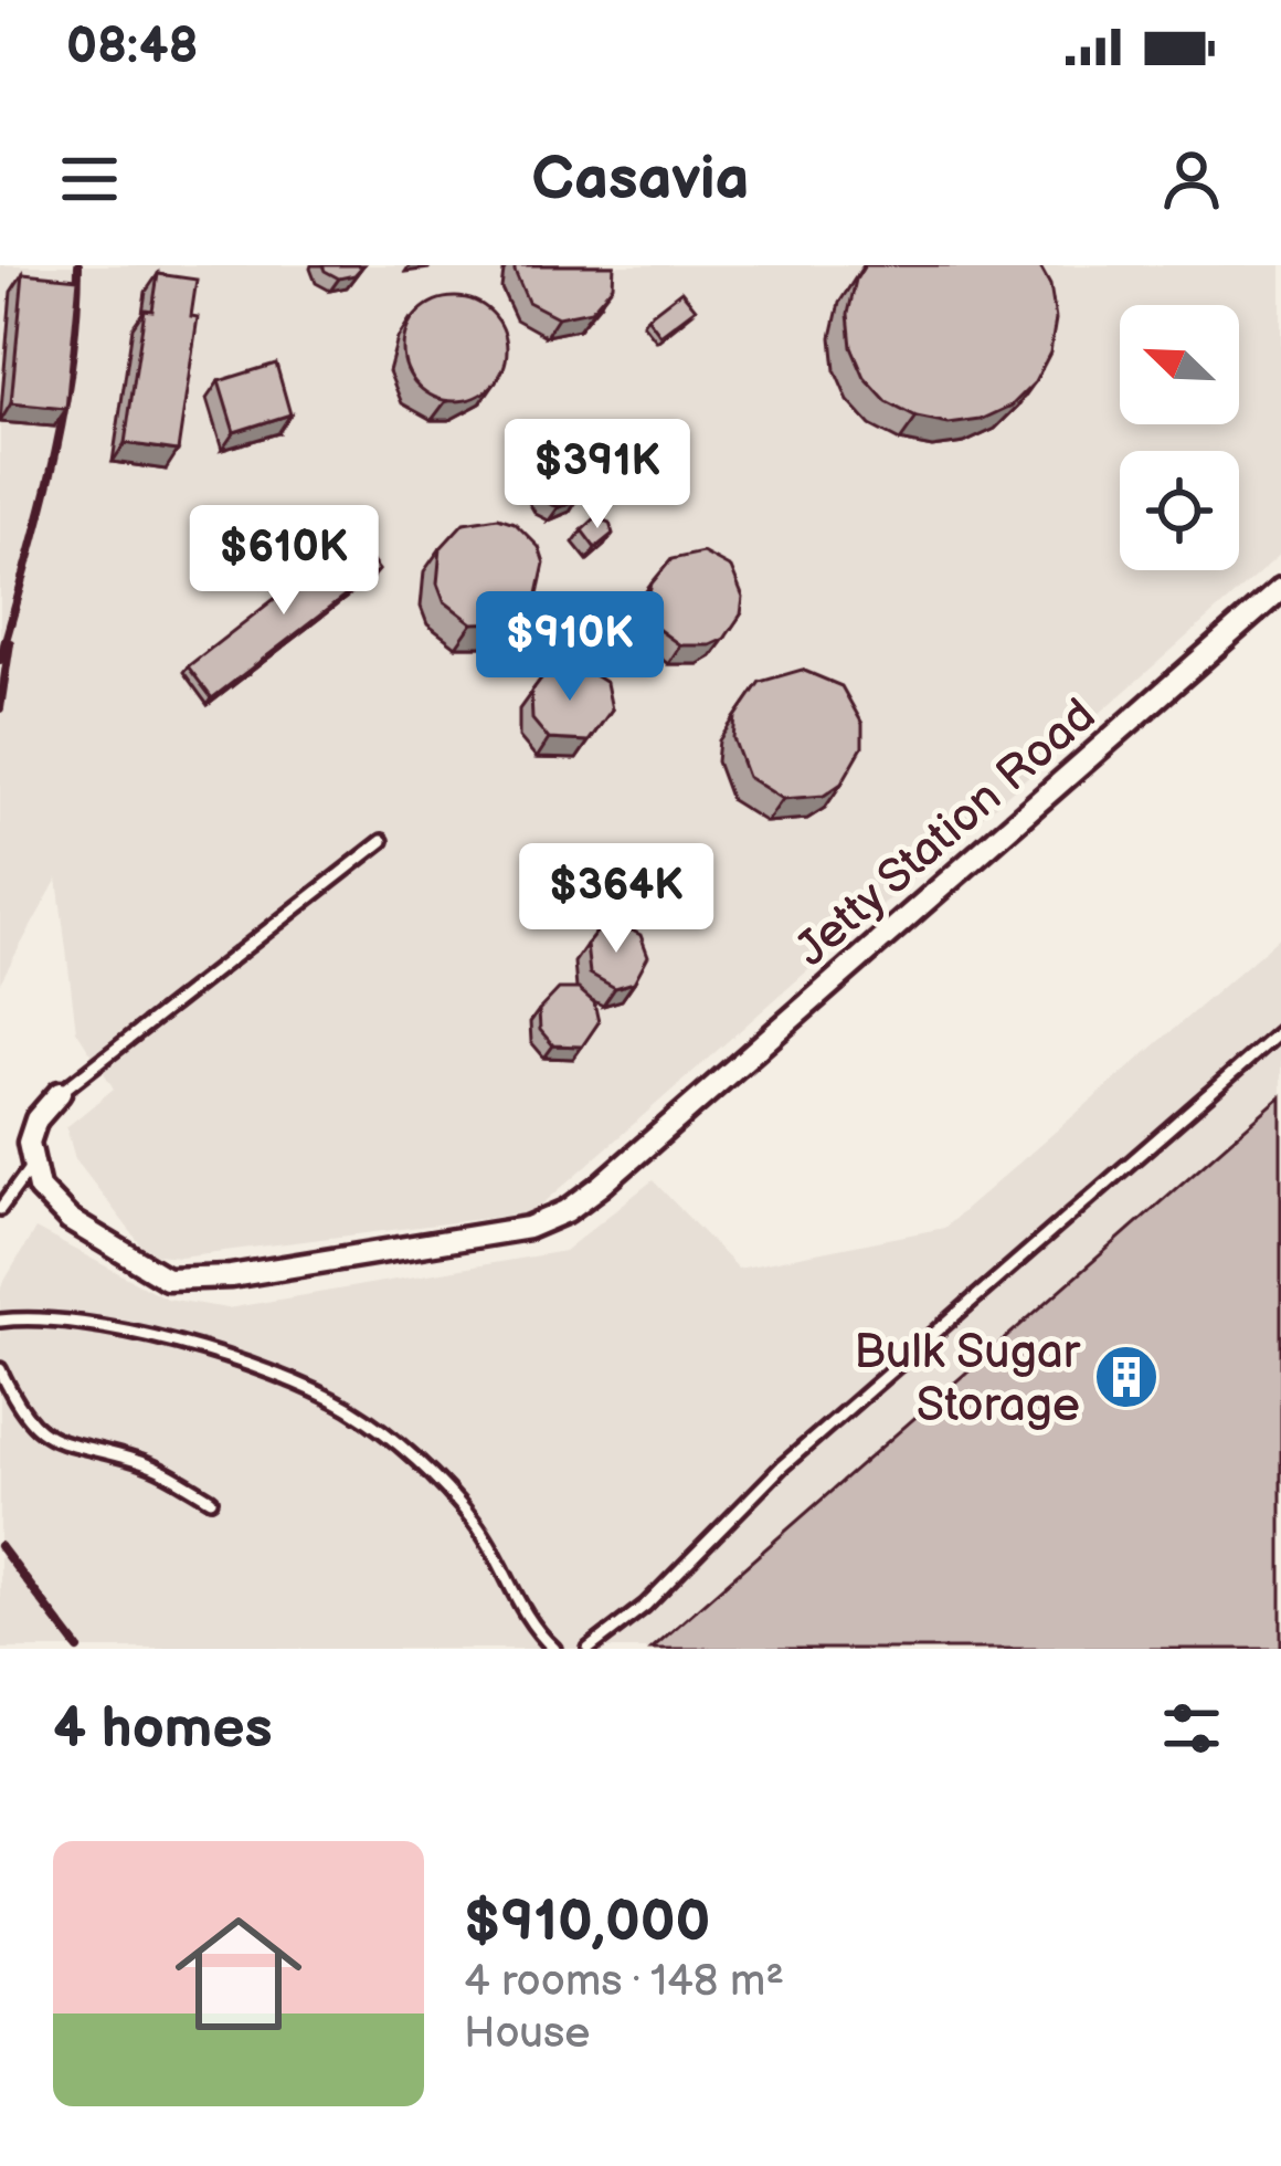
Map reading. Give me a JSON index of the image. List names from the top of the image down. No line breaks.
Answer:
{"streets":{"street":["Jetty Station Road"]},"places":{"building":["Bulk Sugar Storage"]},"north":"top left","page":{"status":"08:48","header":"Casavia","price":["$391K","$610K","$910K","$364K"],"heading":"4 homes","list":[{"name":"$910,000","note":"4 rooms · 148 m² · House"}]}}
